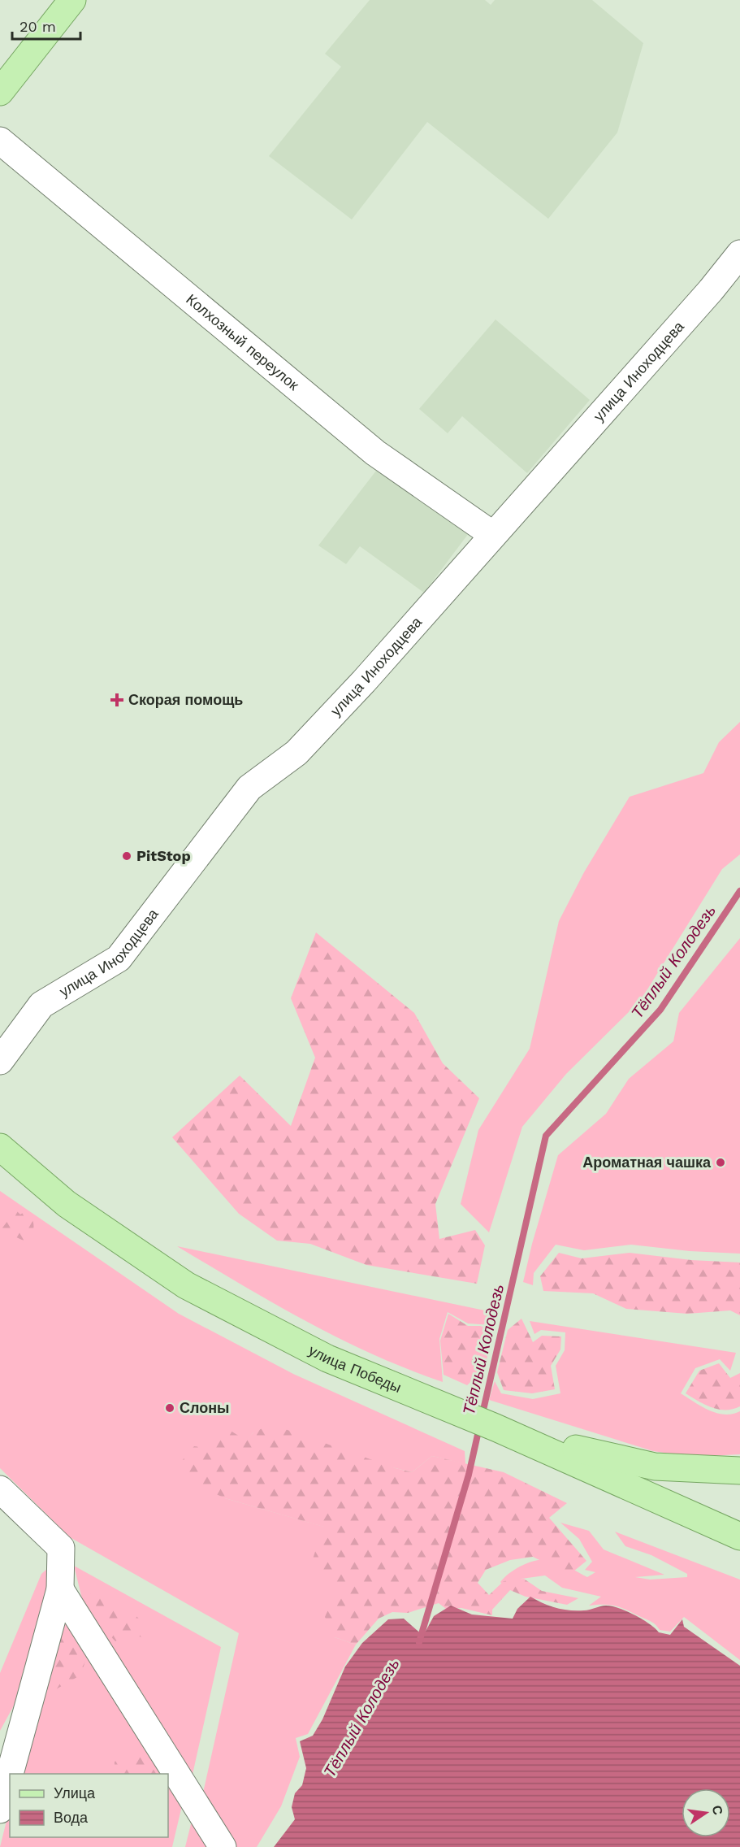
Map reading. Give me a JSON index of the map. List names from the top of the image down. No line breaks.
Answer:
{"streets":{"main road":["улица Победы"],"street":["Колхозный переулок","улица Иноходцева"]},"crossings":[["Колхозный переулок","улица Иноходцева"]],"water":["Тёплый Колодезь"],"places":{"health":["Скорая помощь"],"other":["PitStop","Ароматная чашка","Слоны"]},"legend":["Улица","Вода"],"scale_bar":"20 m","north":"right"}
